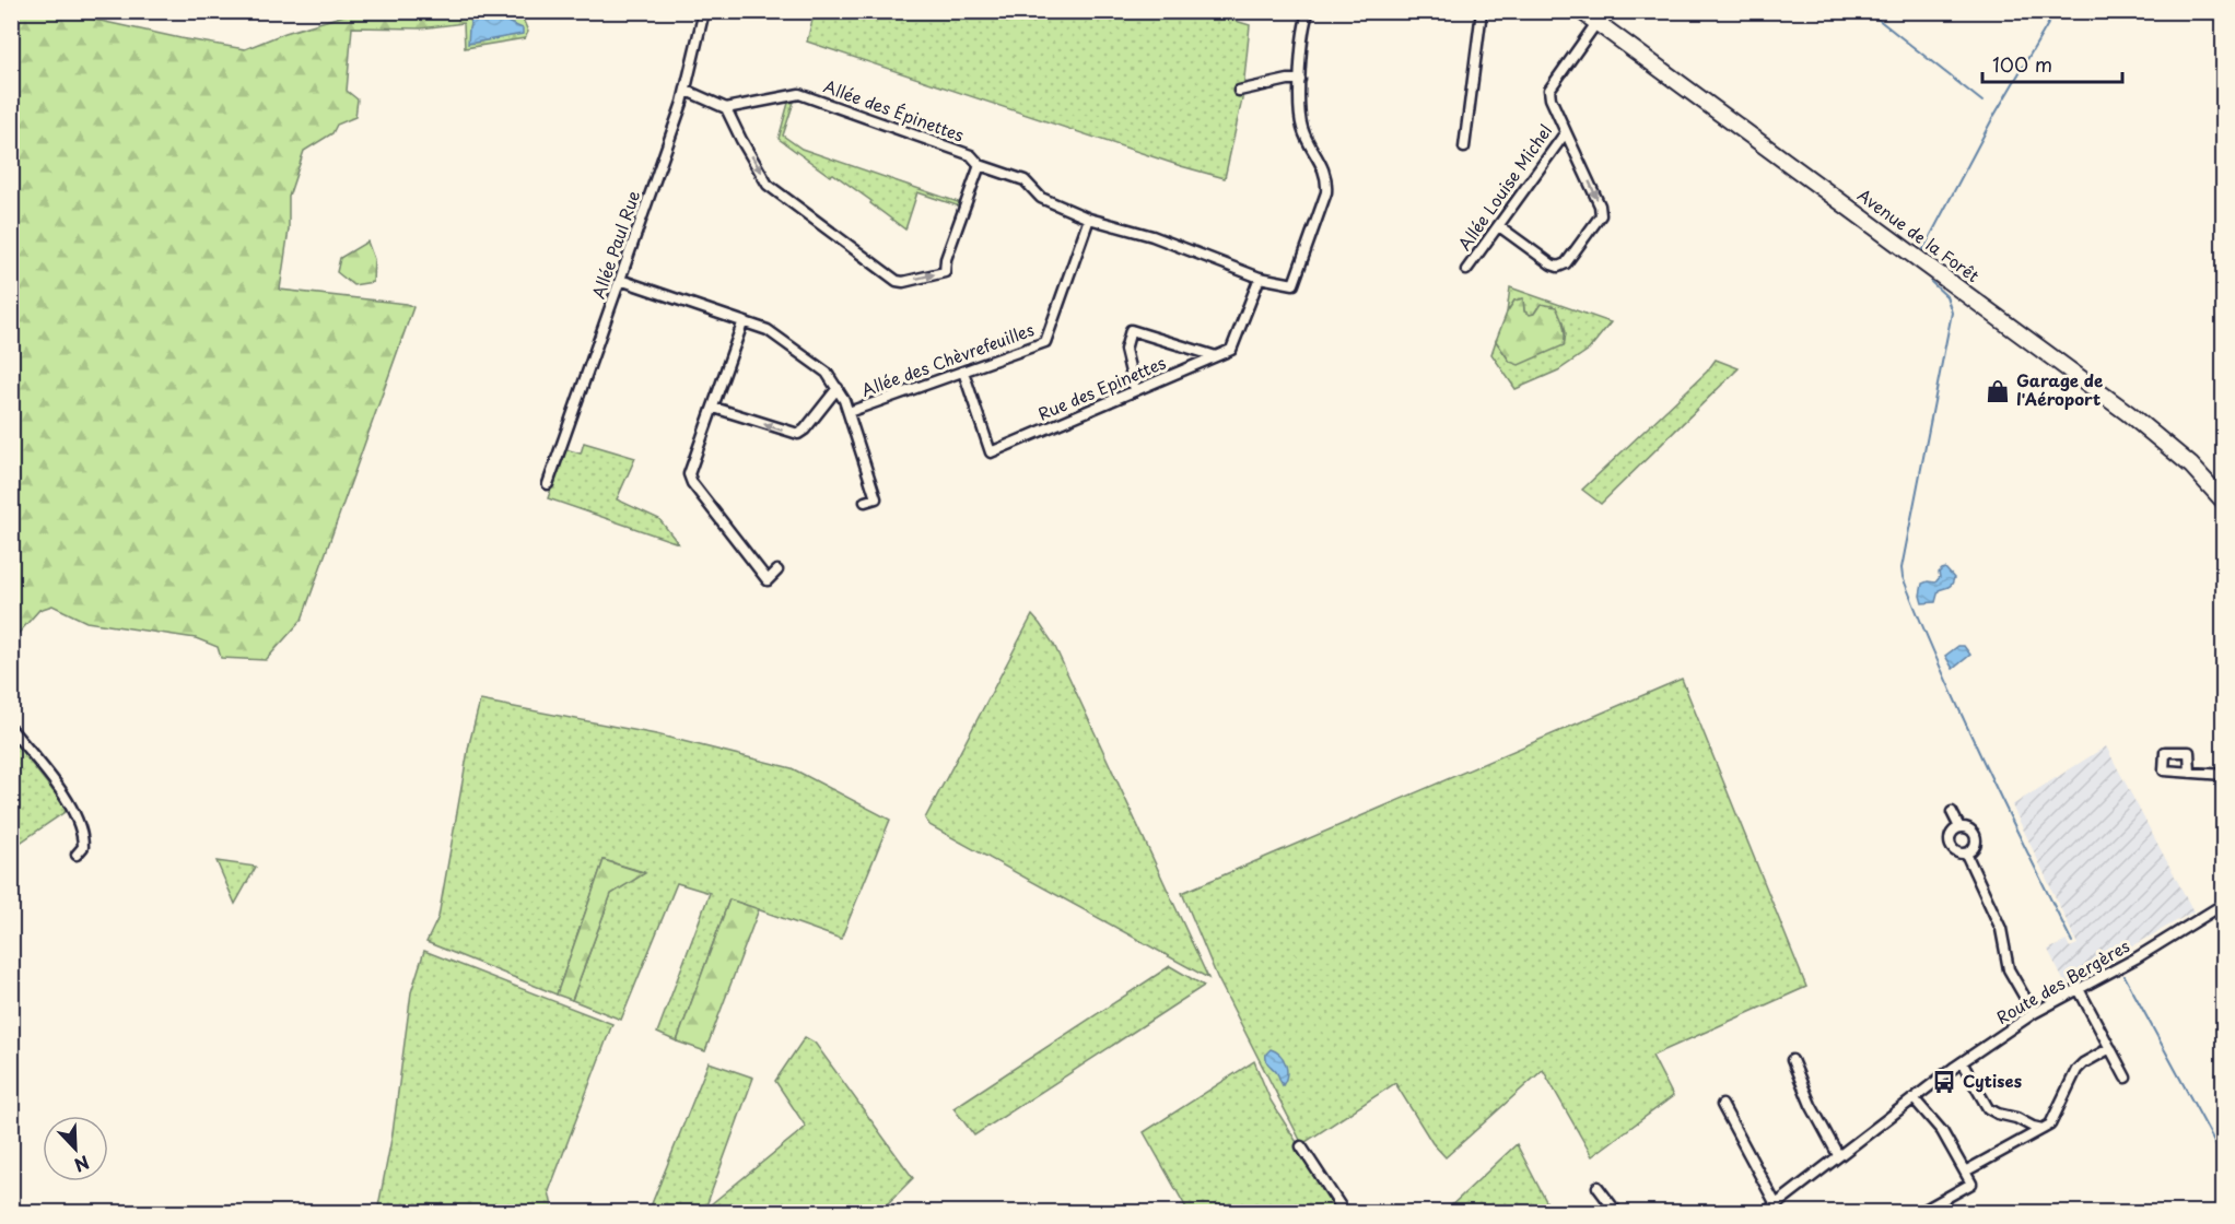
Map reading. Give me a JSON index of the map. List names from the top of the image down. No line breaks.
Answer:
{"streets":{"main road":["Avenue de la Forêt"],"street":["Allée des Épinettes","Allée Louise Michel","Allée Paul Rue","Allée des Chèvrefeuilles","Rue des Epinettes","Route des Bergères"]},"crossings":[["Allée des Épinettes","Allée des Chèvrefeuilles"],["Allée des Épinettes","Rue des Epinettes"],["Allée Louise Michel","Avenue de la Forêt"],["Allée des Chèvrefeuilles","Rue des Epinettes"]],"places":{"shop":["Garage de l'Aéroport"],"bus stop":["Cytises"]},"scale_bar":"100 m","north":"bottom right"}
